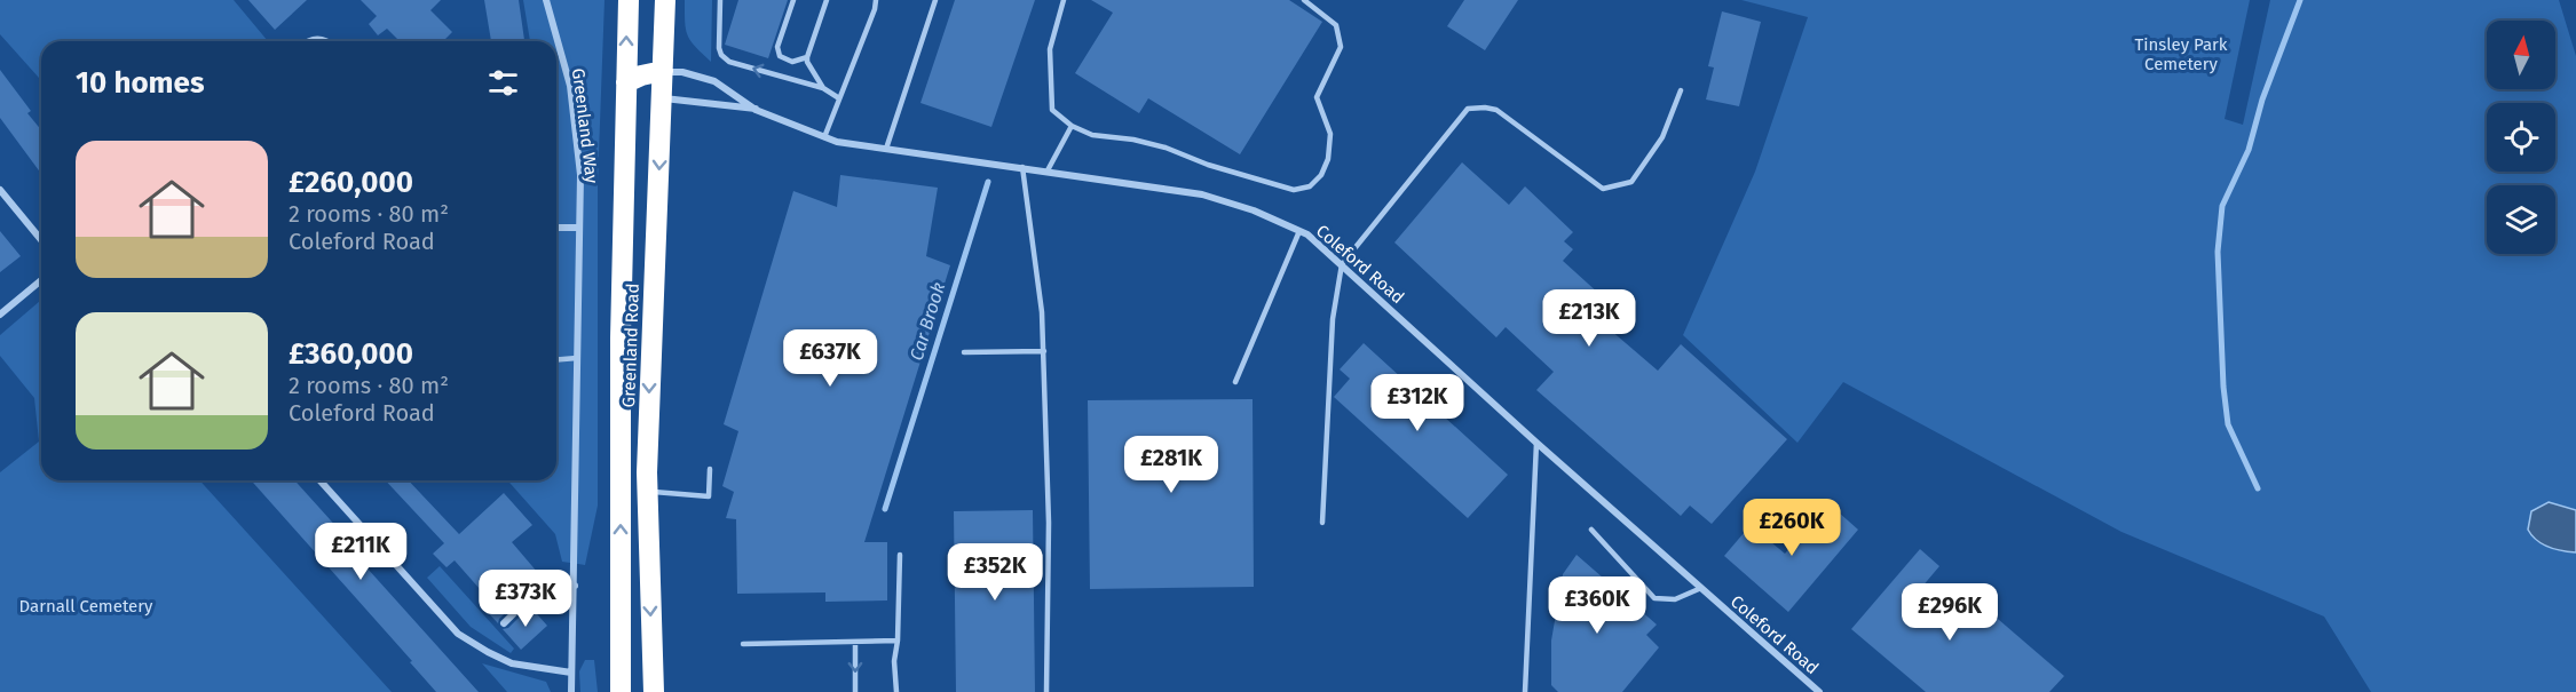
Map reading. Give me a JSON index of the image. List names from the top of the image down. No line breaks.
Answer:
{"streets":{"highway":["Greenland Road"],"street":["Greenland Way","Coleford Road"]},"crossings":[["Coleford Road","Greenland Road"]],"water":["Car Brook"],"parks":["Tinsley Park Cemetery","Darnall Cemetery"],"north":"top","page":{"heading":"10 homes","list":[{"name":"£260,000","note":"2 rooms · 80 m² · Coleford Road"},{"name":"£360,000","note":"2 rooms · 80 m² · Coleford Road"}],"price":["£213K","£637K","£312K","£281K","£260K","£211K","£352K","£373K","£360K","£296K"]}}
